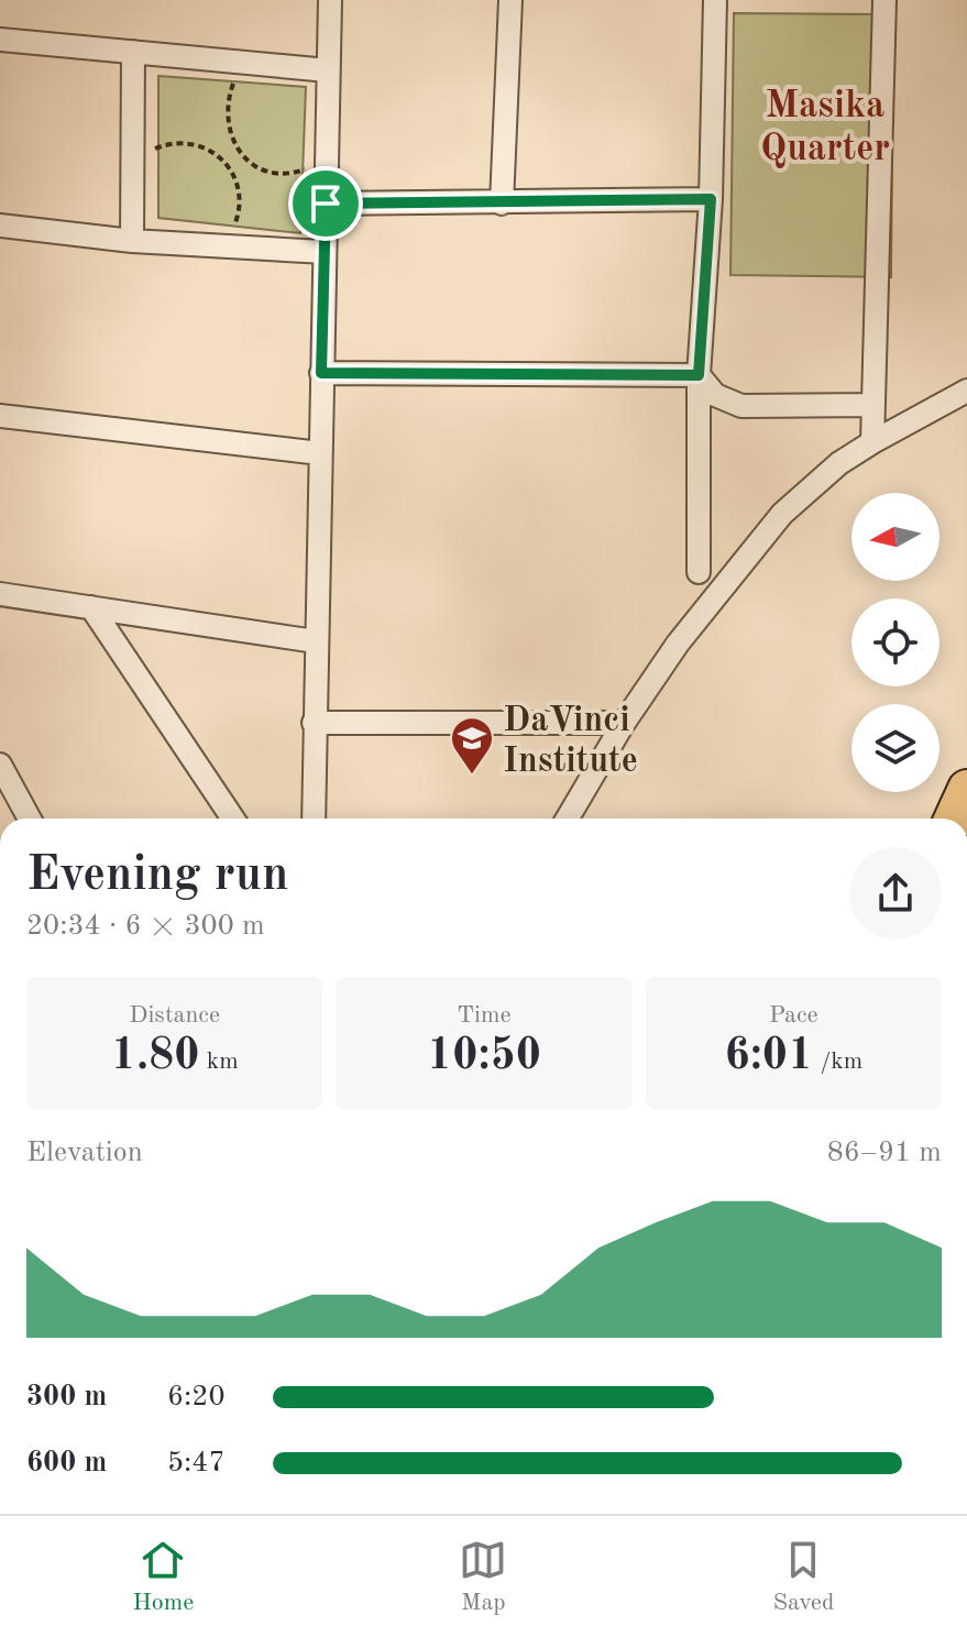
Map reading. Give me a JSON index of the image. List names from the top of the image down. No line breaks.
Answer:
{"districts":["Masika Quarter"],"places":{"school or university":["DaVinci Institute"]},"north":"left","page":{"heading":["Evening run","20:34 · 6 × 300 m"],"stats":[["Distance","1.80 km"],["Time","10:50"],["Pace","6:01 /km"]],"chart":["Elevation","86–91 m"],"list":[{"name":"300 m","note":"6:20"},{"name":"600 m","note":"5:47"}],"tabs":["Home","Map","Saved"]}}
